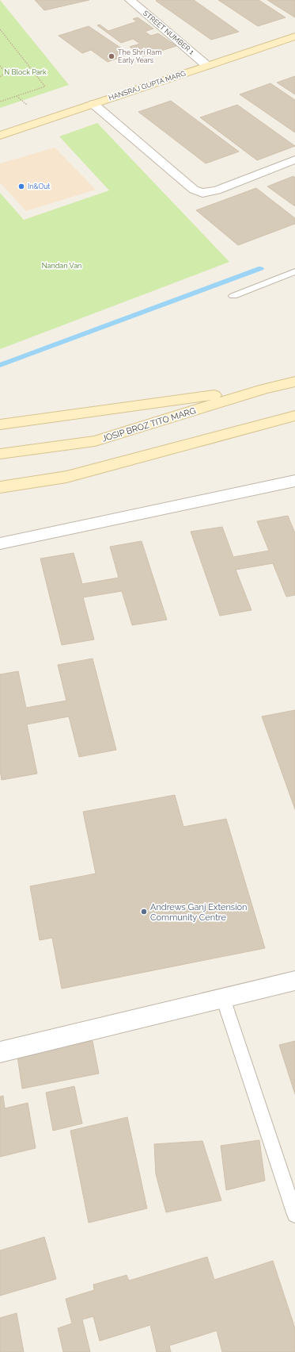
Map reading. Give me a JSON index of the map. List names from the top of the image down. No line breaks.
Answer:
{"streets":{"main road":["HANSRAJ GUPTA MARG","JOSIP BROZ TITO MARG"],"street":["STREET NUMBER 1"]},"crossings":[["STREET NUMBER 1","HANSRAJ GUPTA MARG"]],"parks":["N Block Park","Nandan Van"],"places":["The Shri Ram Early Years","In&Out","Andrews Ganj Extension Community Centre"]}
